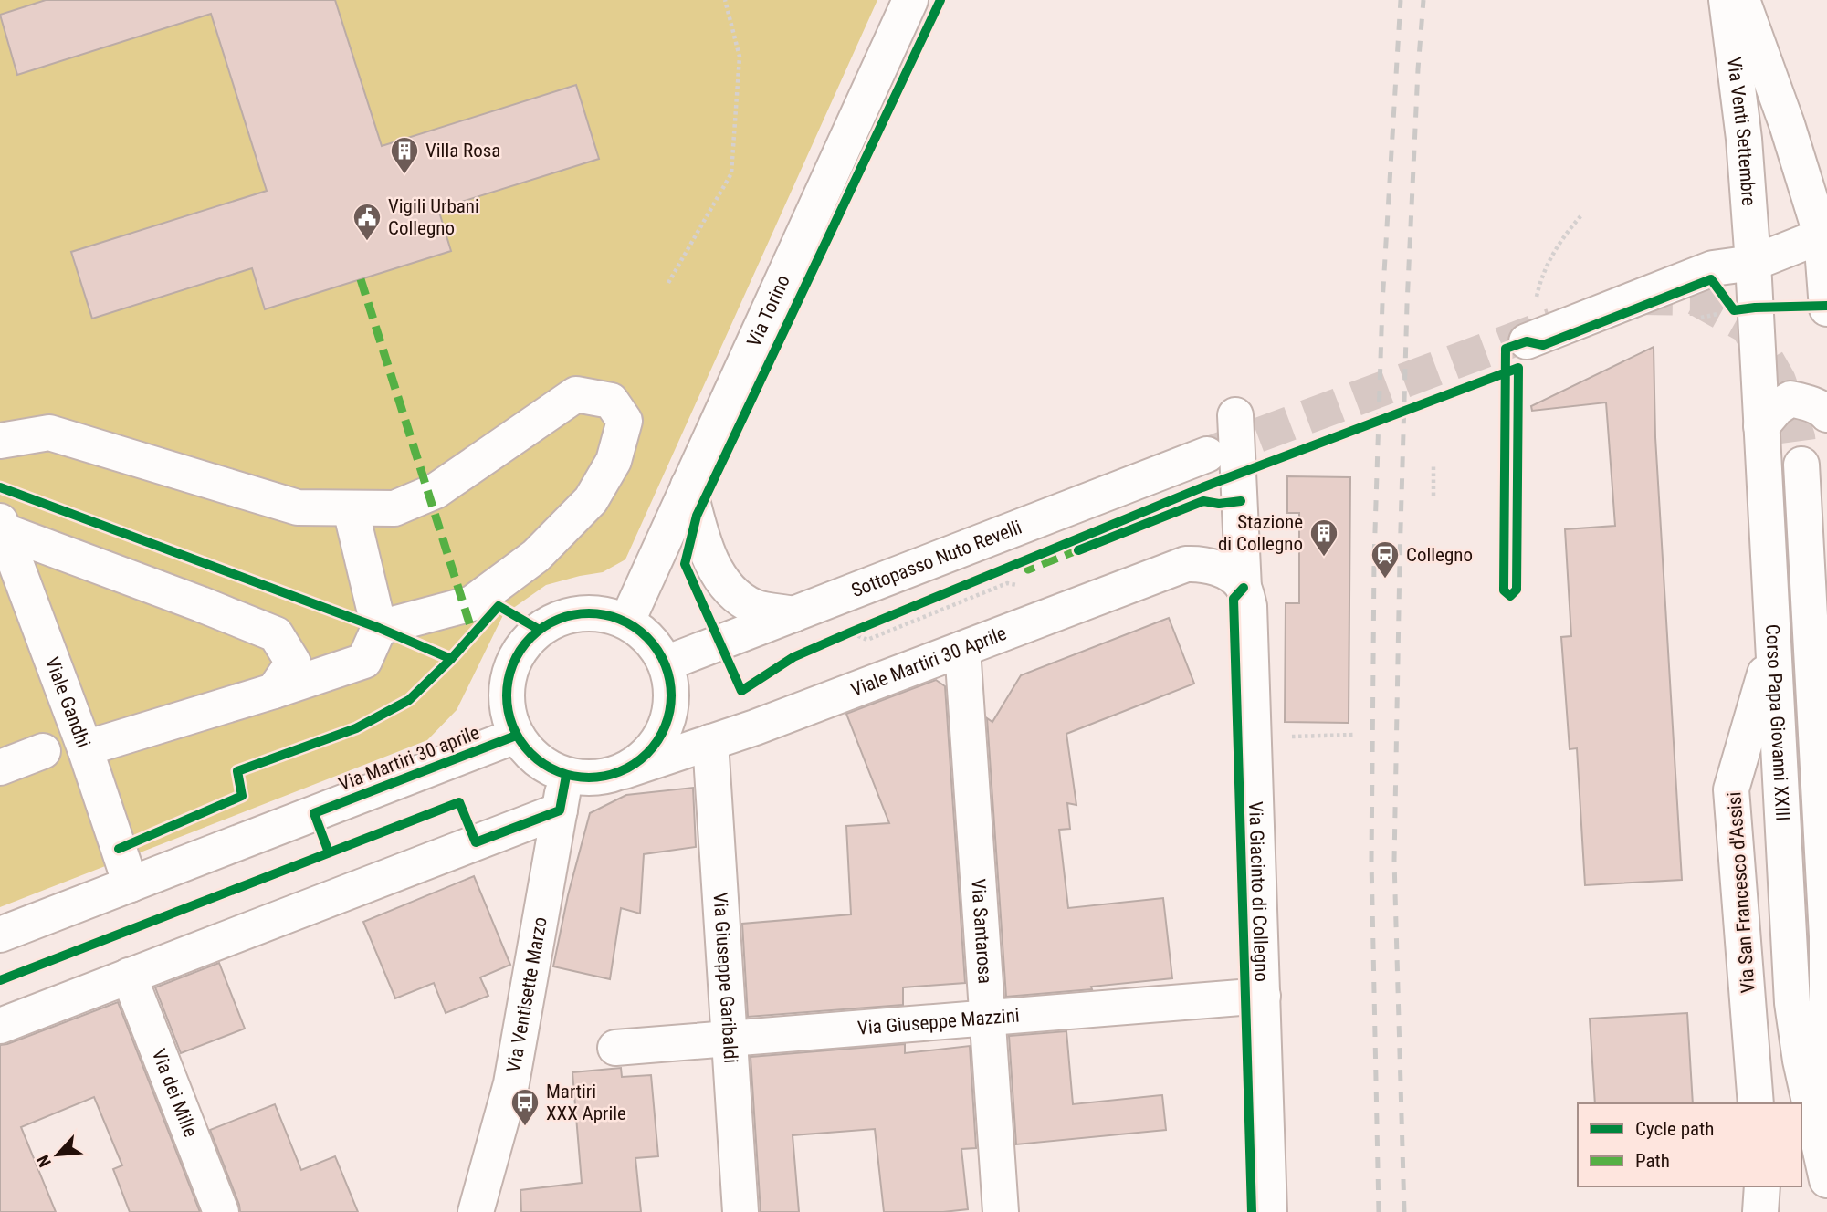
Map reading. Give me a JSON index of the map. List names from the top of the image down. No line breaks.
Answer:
{"streets":{"street":["Via Venti Settembre","Via Torino","Sottopasso Nuto Revelli","Viale Martiri 30 Aprile","Viale Gandhi","Corso Papa Giovanni XXIII","Via Martiri 30 aprile","Via Giacinto di Collegno","Via San Francesco d'Assisi","Via Santarosa","Via Giuseppe Garibaldi","Via Ventisette Marzo","Via Giuseppe Mazzini","Via dei Mille"]},"crossings":[["Via Venti Settembre","Corso Papa Giovanni XXIII"],["Via Torino","Sottopasso Nuto Revelli"],["Via Torino","Viale Martiri 30 Aprile"],["Via Torino","Via Martiri 30 aprile"],["Via Torino","Via Ventisette Marzo"],["Sottopasso Nuto Revelli","Viale Martiri 30 Aprile"],["Sottopasso Nuto Revelli","Via Martiri 30 aprile"],["Sottopasso Nuto Revelli","Via Ventisette Marzo"],["Viale Martiri 30 Aprile","Via Martiri 30 aprile"],["Viale Martiri 30 Aprile","Via Giacinto di Collegno"],["Viale Martiri 30 Aprile","Via Santarosa"],["Viale Martiri 30 Aprile","Via Giuseppe Garibaldi"],["Viale Martiri 30 Aprile","Via Ventisette Marzo"],["Viale Gandhi","Via Martiri 30 aprile"],["Corso Papa Giovanni XXIII","Via San Francesco d'Assisi"],["Via Martiri 30 aprile","Via Ventisette Marzo"],["Via Giacinto di Collegno","Via Giuseppe Mazzini"],["Via Santarosa","Via Giuseppe Mazzini"],["Via Giuseppe Garibaldi","Via Giuseppe Mazzini"]],"places":{"building":["Villa Rosa","Stazione di Collegno"],"public building":["Vigili Urbani Collegno"],"station":["Collegno"],"bus stop":["Martiri XXX Aprile"]},"legend":["Cycle path","Path"],"north":"bottom left"}
